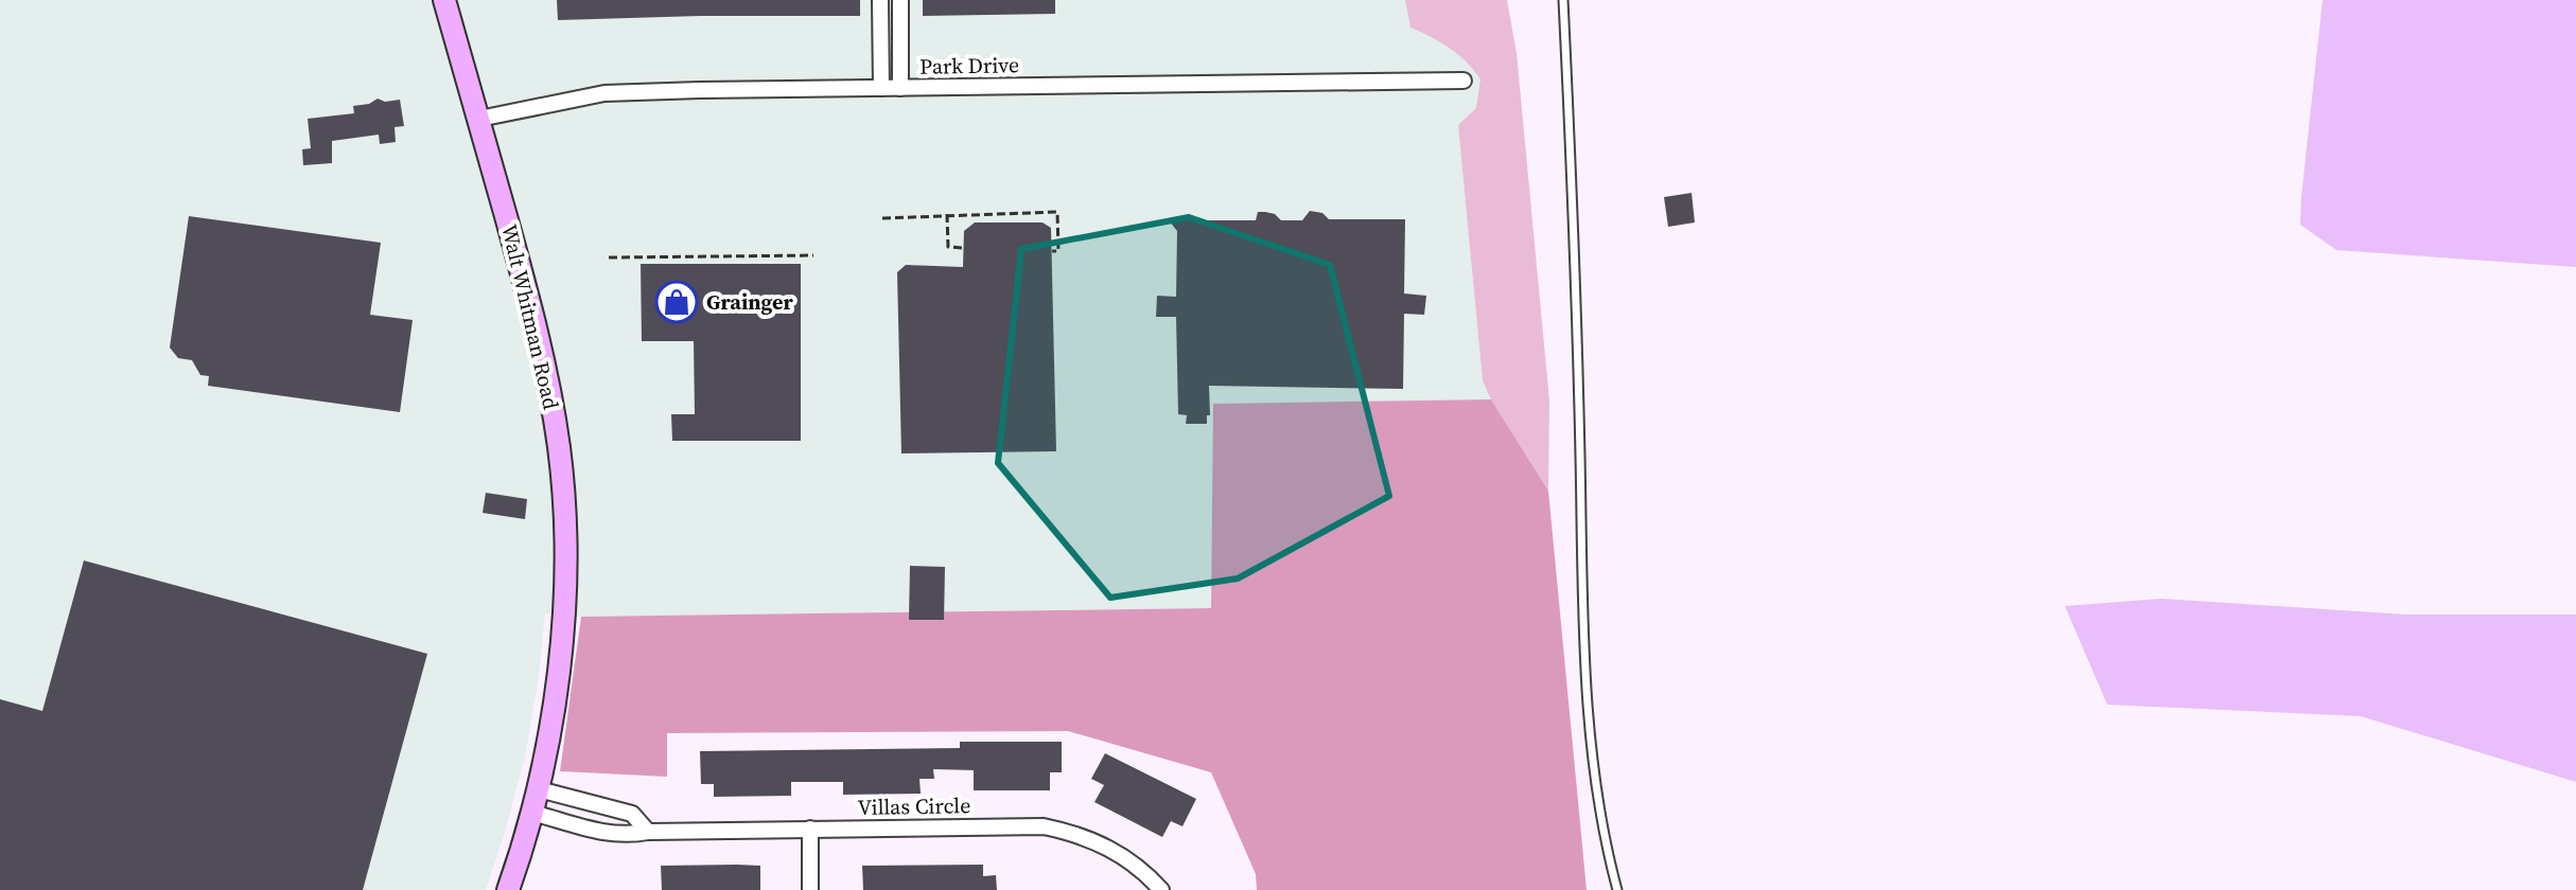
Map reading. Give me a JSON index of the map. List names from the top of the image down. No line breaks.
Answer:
{"streets":{"main road":["Walt Whitman Road"],"street":["Park Drive","Villas Circle"]},"crossings":[["Park Drive","Walt Whitman Road"],["Walt Whitman Road","Villas Circle"]],"places":{"shop":["Grainger"]}}
